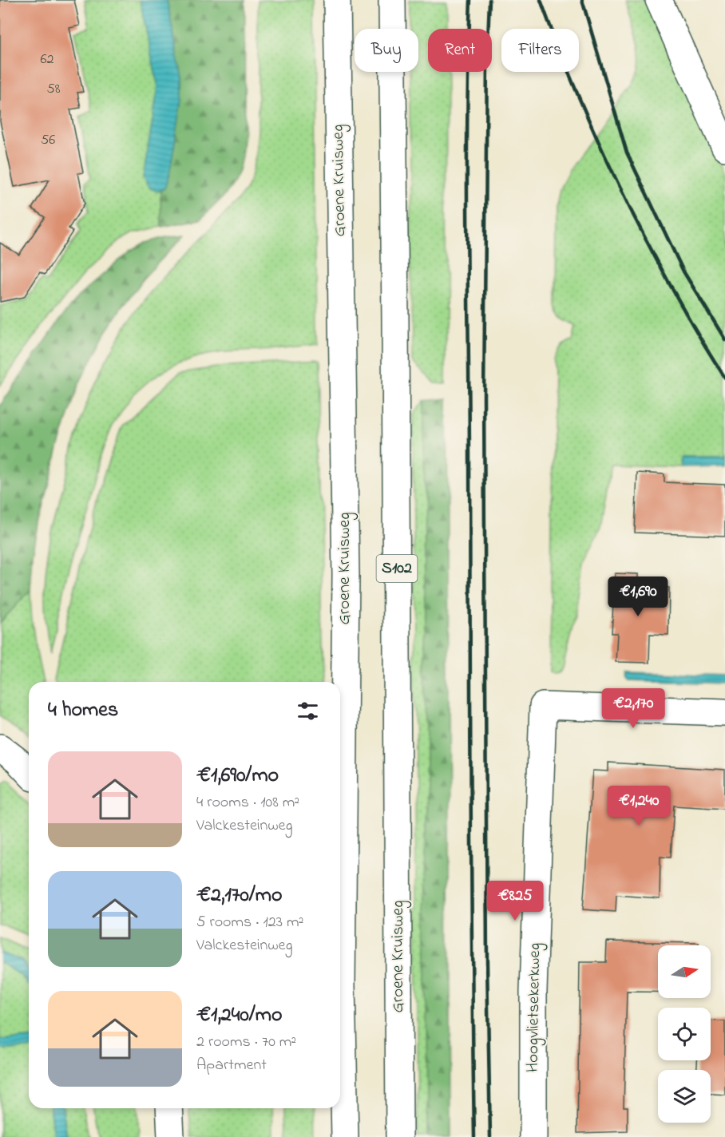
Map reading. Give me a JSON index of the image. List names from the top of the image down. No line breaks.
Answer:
{"streets":{"main road":["Groene Kruisweg","S102","Hoogvlietsekerkweg"]},"house_numbers":["62","58","56"],"north":"right","page":{"chip":["Buy","Rent","Filters"],"price":["€1,690","€2,170","€1,240","€825"],"heading":"4 homes","list":[{"name":"€1,690/mo","note":"4 rooms · 108 m² · Valckesteinweg"},{"name":"€2,170/mo","note":"5 rooms · 123 m² · Valckesteinweg"},{"name":"€1,240/mo","note":"2 rooms · 70 m² · Apartment"}]}}
